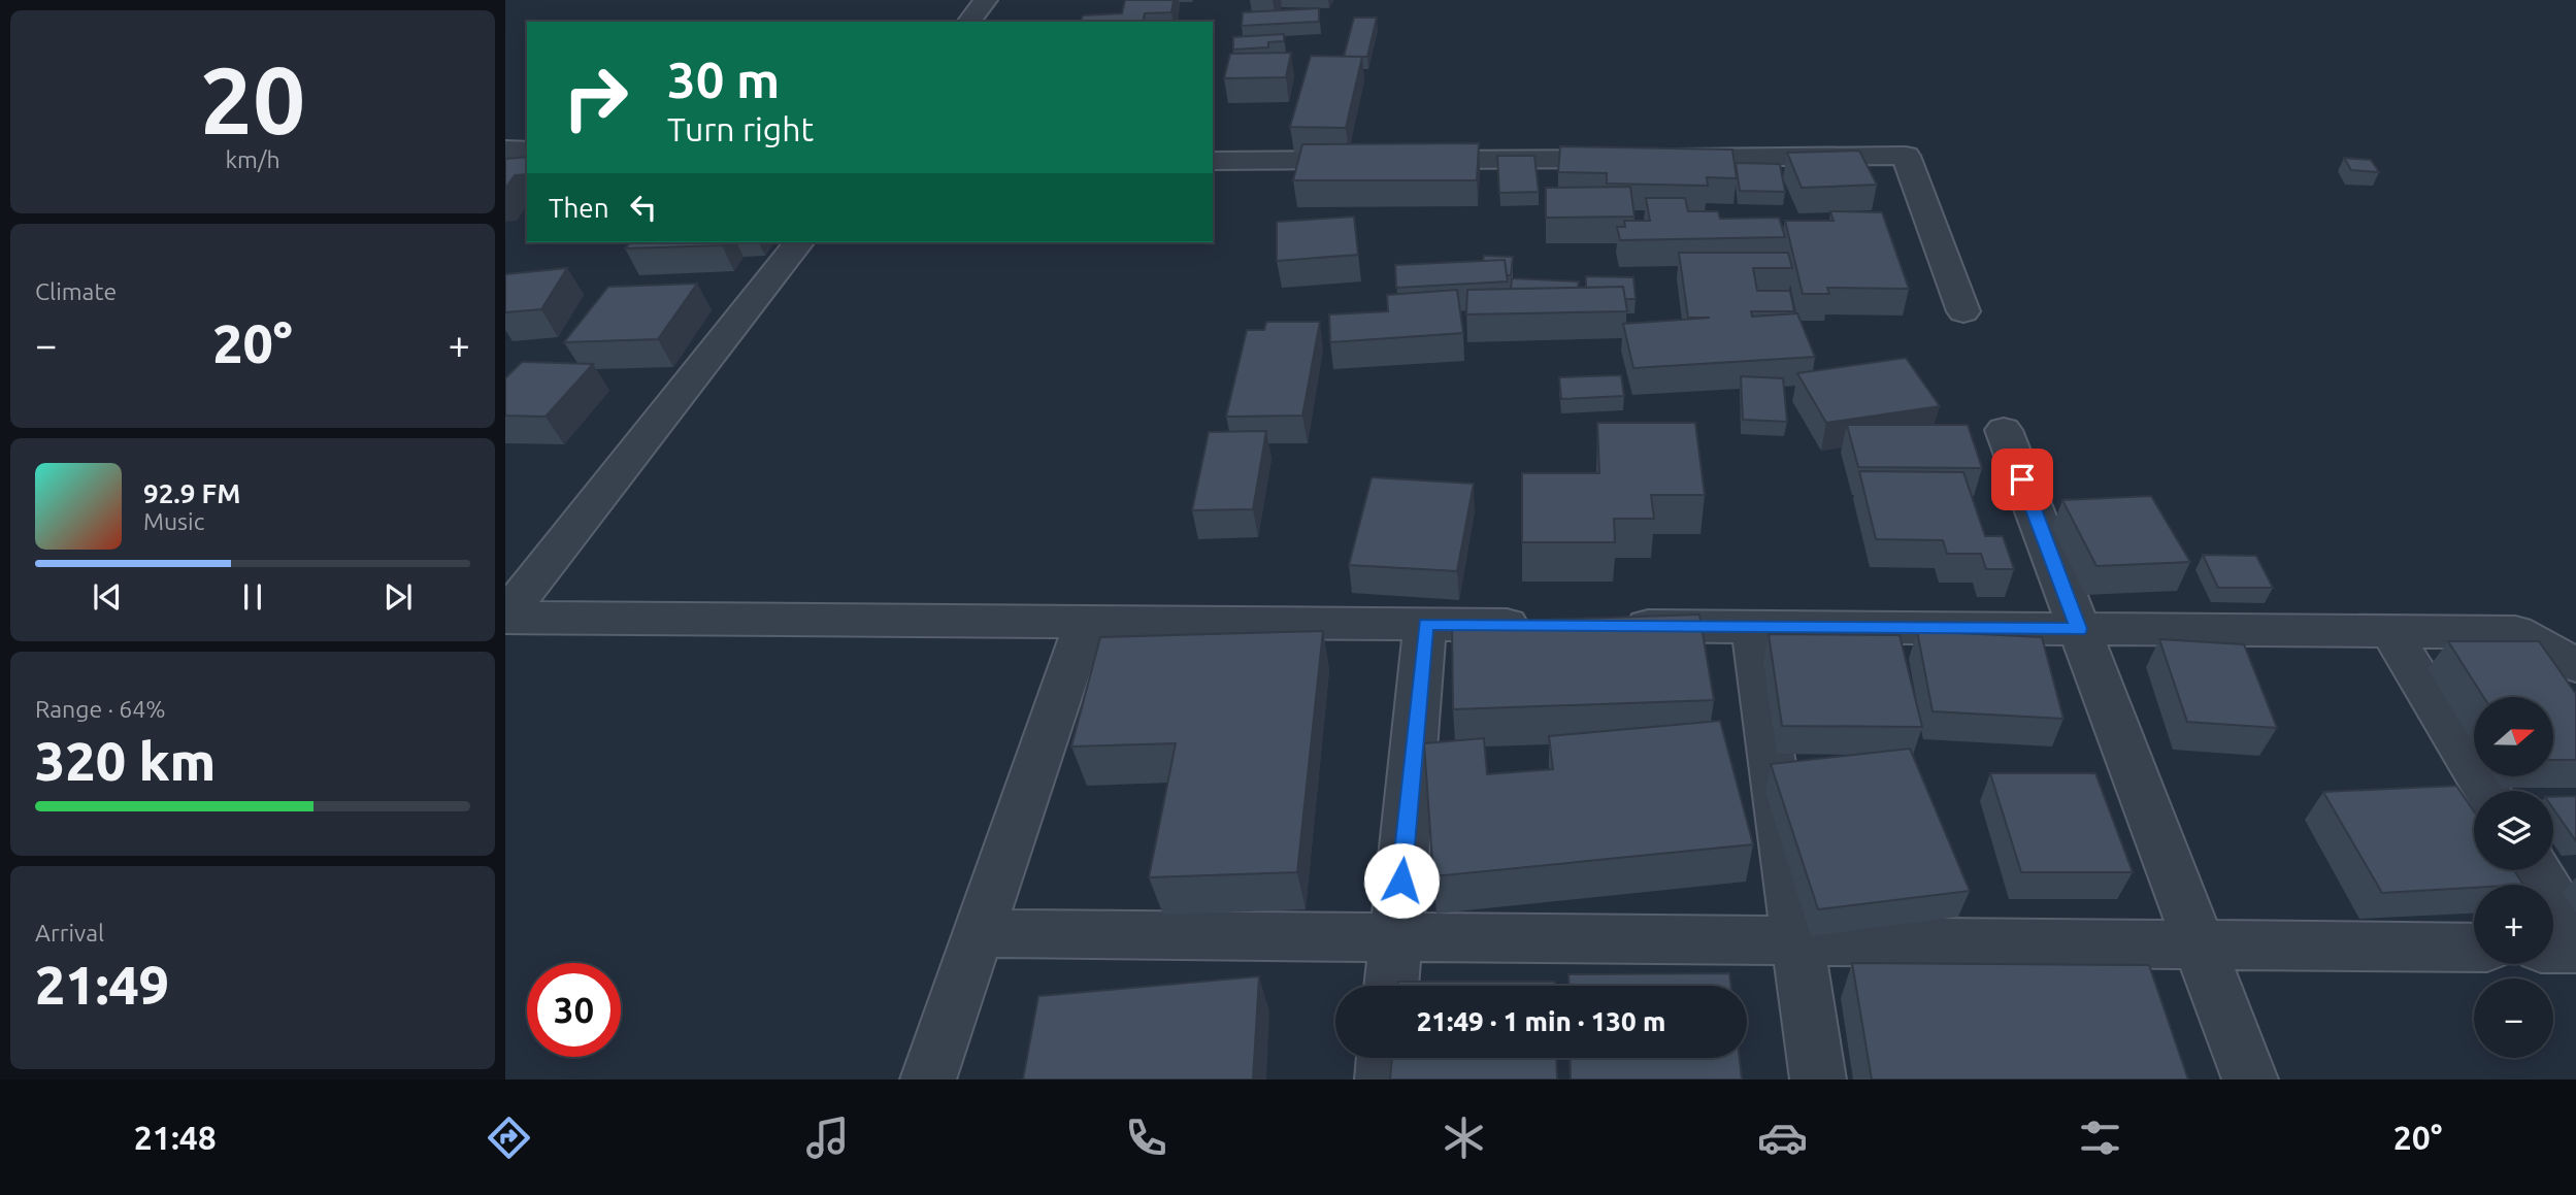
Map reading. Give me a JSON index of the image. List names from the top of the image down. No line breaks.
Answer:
{"north":"right","page":{"tile":[["20","km/h"],"Climate",["Range · 64%","320 km"],["Arrival","21:49"]],"turn":["30 m","Turn right"],"then":"Then","heat":["−","20°","+"],"song":["92.9 FM","Music"],"map_buttons":["+","−"],"limit":"30","trip":"21:49 · 1 min · 130 m","tabs":["21:48","20°"]}}
